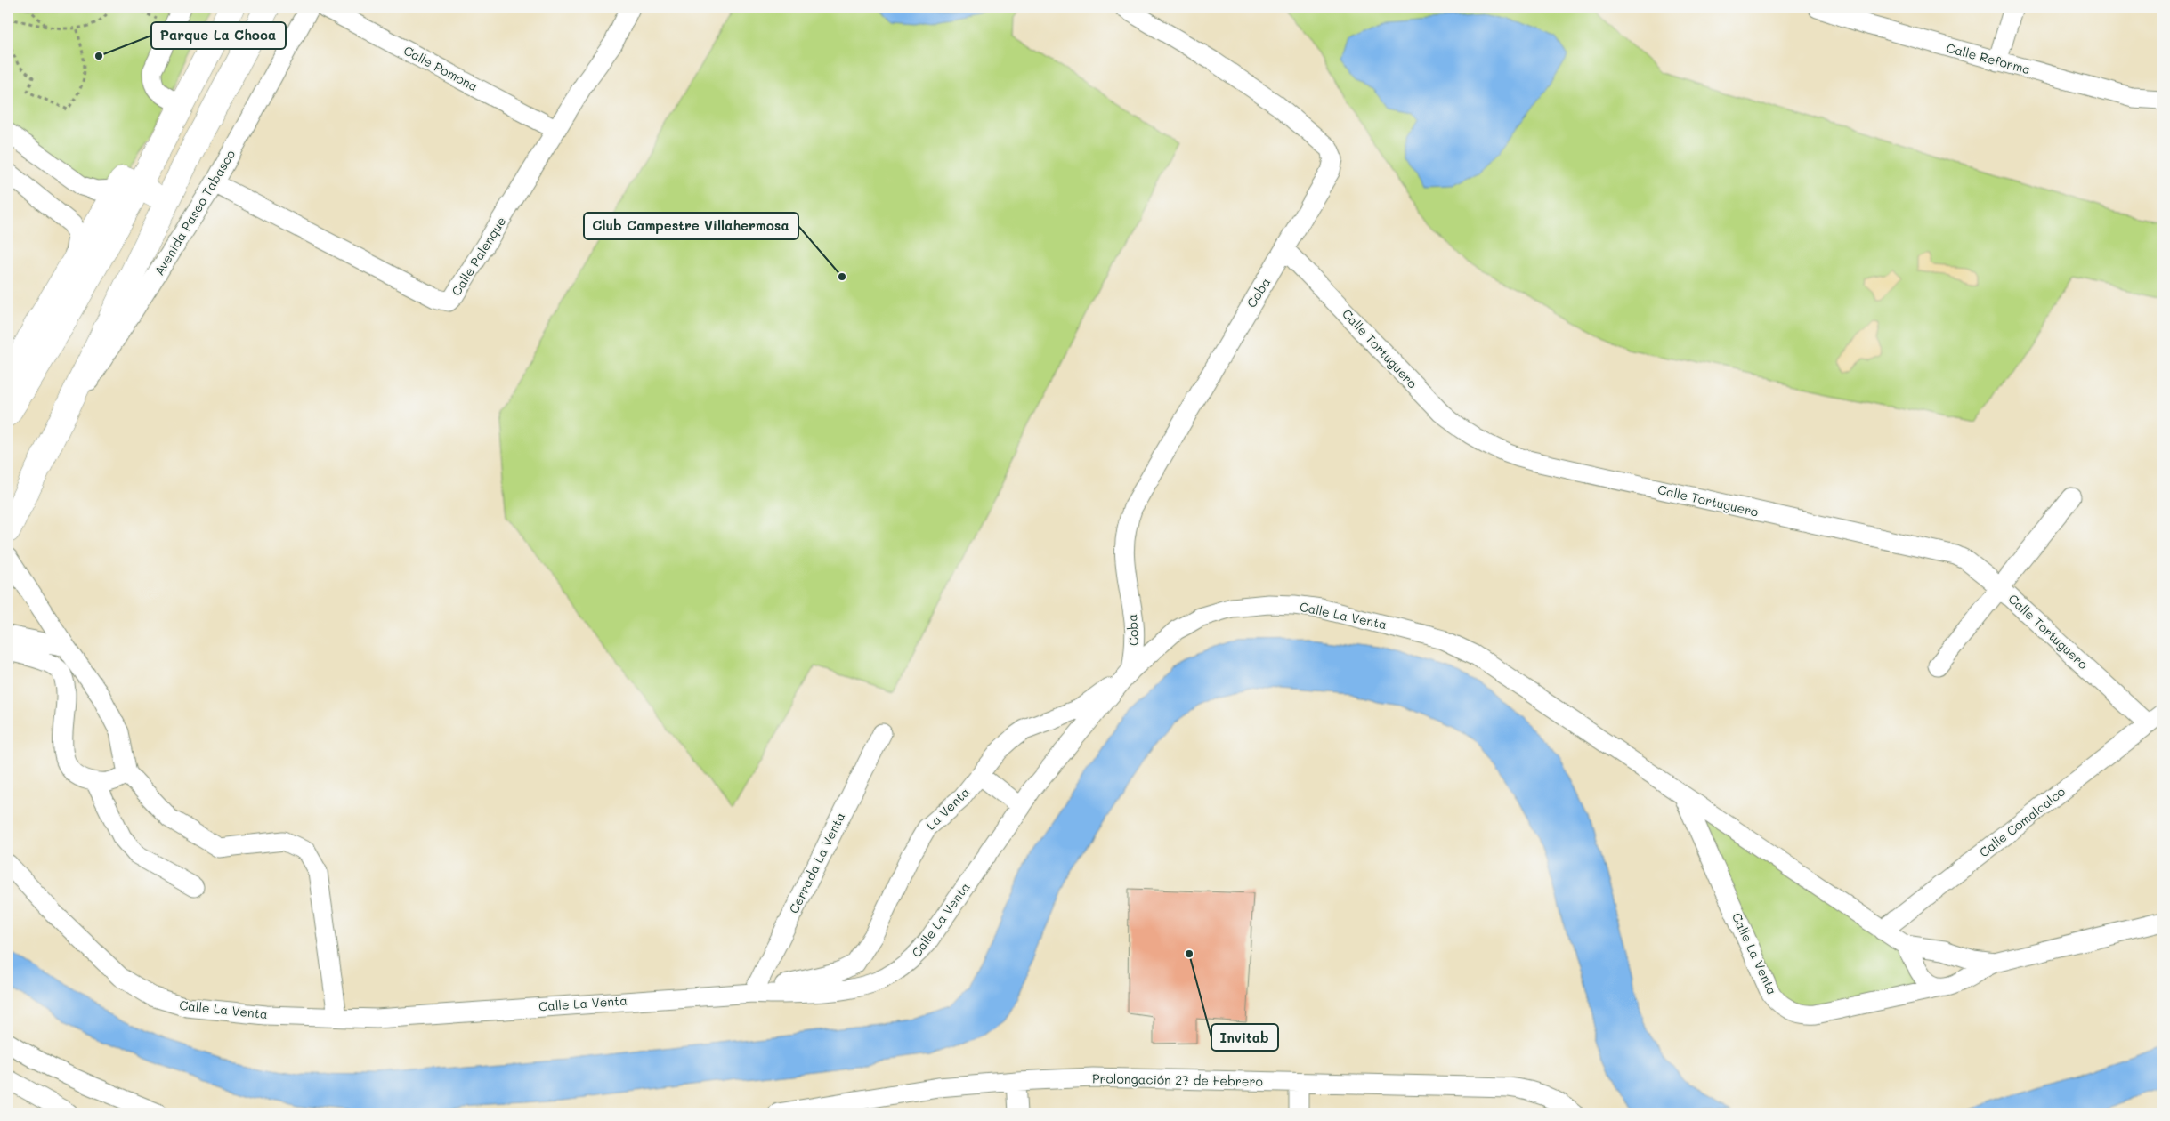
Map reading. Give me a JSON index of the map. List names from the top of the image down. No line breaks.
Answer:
{"streets":{"main road":["Avenida Paseo Tabasco"],"street":["Calle Reforma","Calle Pomona","Calle Palenque","Coba","Calle Tortuguero","Calle La Venta","La Venta","Calle Comalcalco","Cerrada La Venta","Prolongación 27 de Febrero"]},"crossings":[["Calle Pomona","Calle Palenque"],["Avenida Paseo Tabasco","Calle Palenque"],["Coba","Calle Tortuguero"],["Coba","Calle La Venta"],["Coba","La Venta"],["Calle Tortuguero","Calle Comalcalco"],["Calle La Venta","La Venta"],["Calle La Venta","Calle Comalcalco"],["Calle La Venta","Cerrada La Venta"],["La Venta","Cerrada La Venta"]],"places":["Parque La Choca","Club Campestre Villahermosa","Invitab"]}
